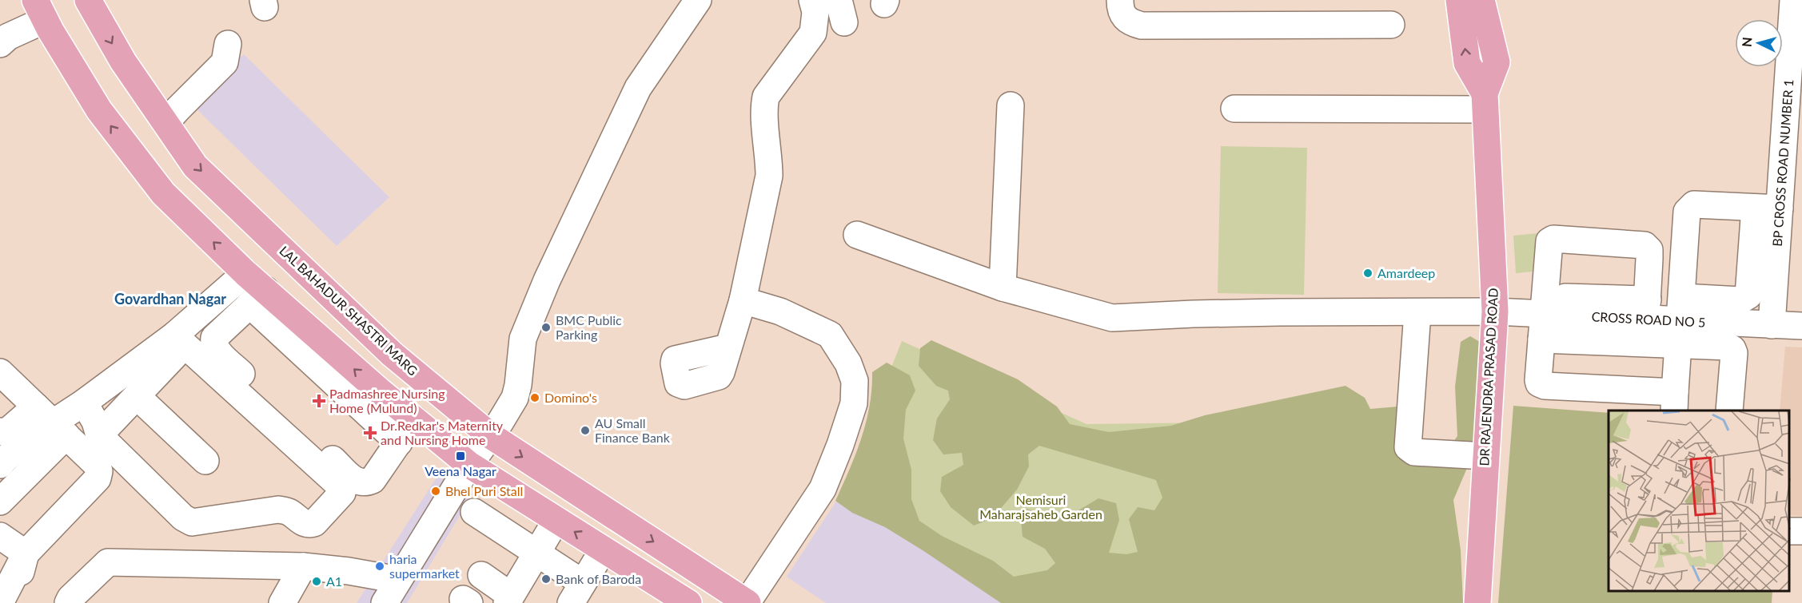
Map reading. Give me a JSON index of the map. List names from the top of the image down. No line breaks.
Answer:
{"streets":{"main road":["LAL BAHADUR SHASTRI MARG","DR RAJENDRA PRASAD ROAD"],"street":["BP CROSS ROAD NUMBER 1","CROSS ROAD NO 5"]},"crossings":[["BP CROSS ROAD NUMBER 1","CROSS ROAD NO 5"],["CROSS ROAD NO 5","DR RAJENDRA PRASAD ROAD"]],"districts":["Govardhan Nagar"],"parks":["Nemisuri Maharajsaheb Garden"],"places":{"other":["Amardeep","BMC Public Parking","Domino's","AU Small Finance Bank","Bhel Puri Stall","haria supermarket","Bank of Baroda","A1"],"health":["Padmashree Nursing Home (Mulund)","Dr.Redkar's Maternity and Nursing Home"],"transit":["Veena Nagar"]},"north":"left"}
